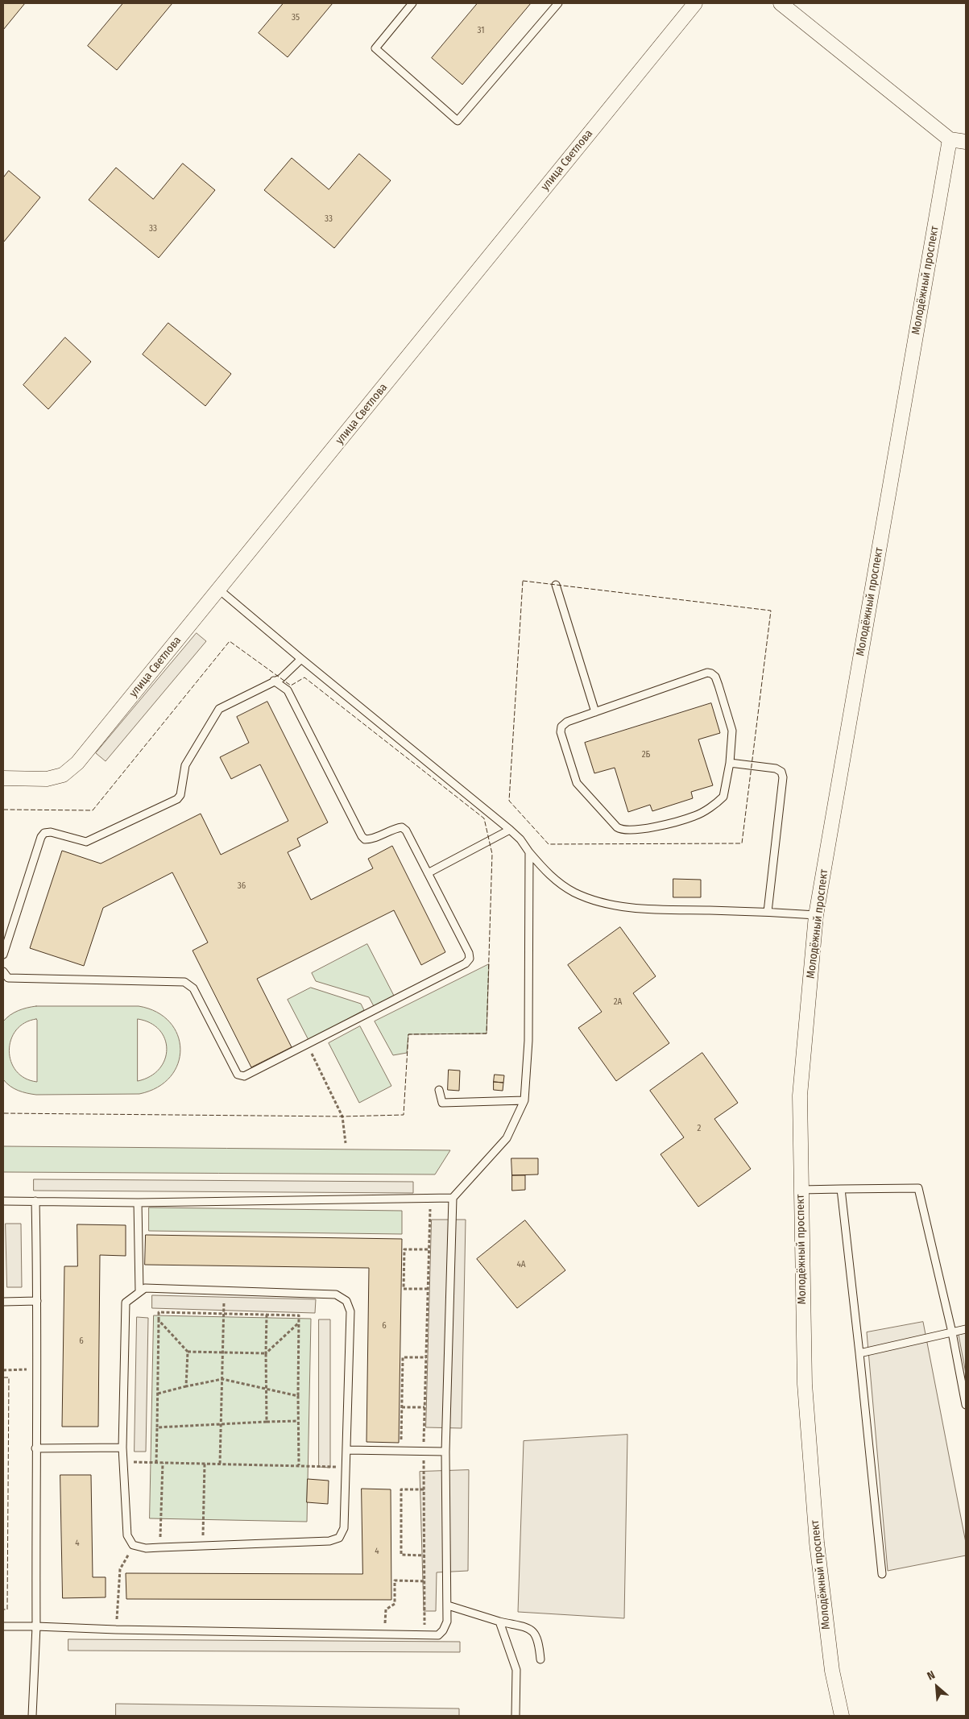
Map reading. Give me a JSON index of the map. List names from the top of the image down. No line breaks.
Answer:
{"streets":{"street":["улица Светлова","Молодёжный проспект"]},"house_numbers":["35","31","33","33","2Б","36","2А","2","4А","6","6","4","4"],"north":"top left"}
